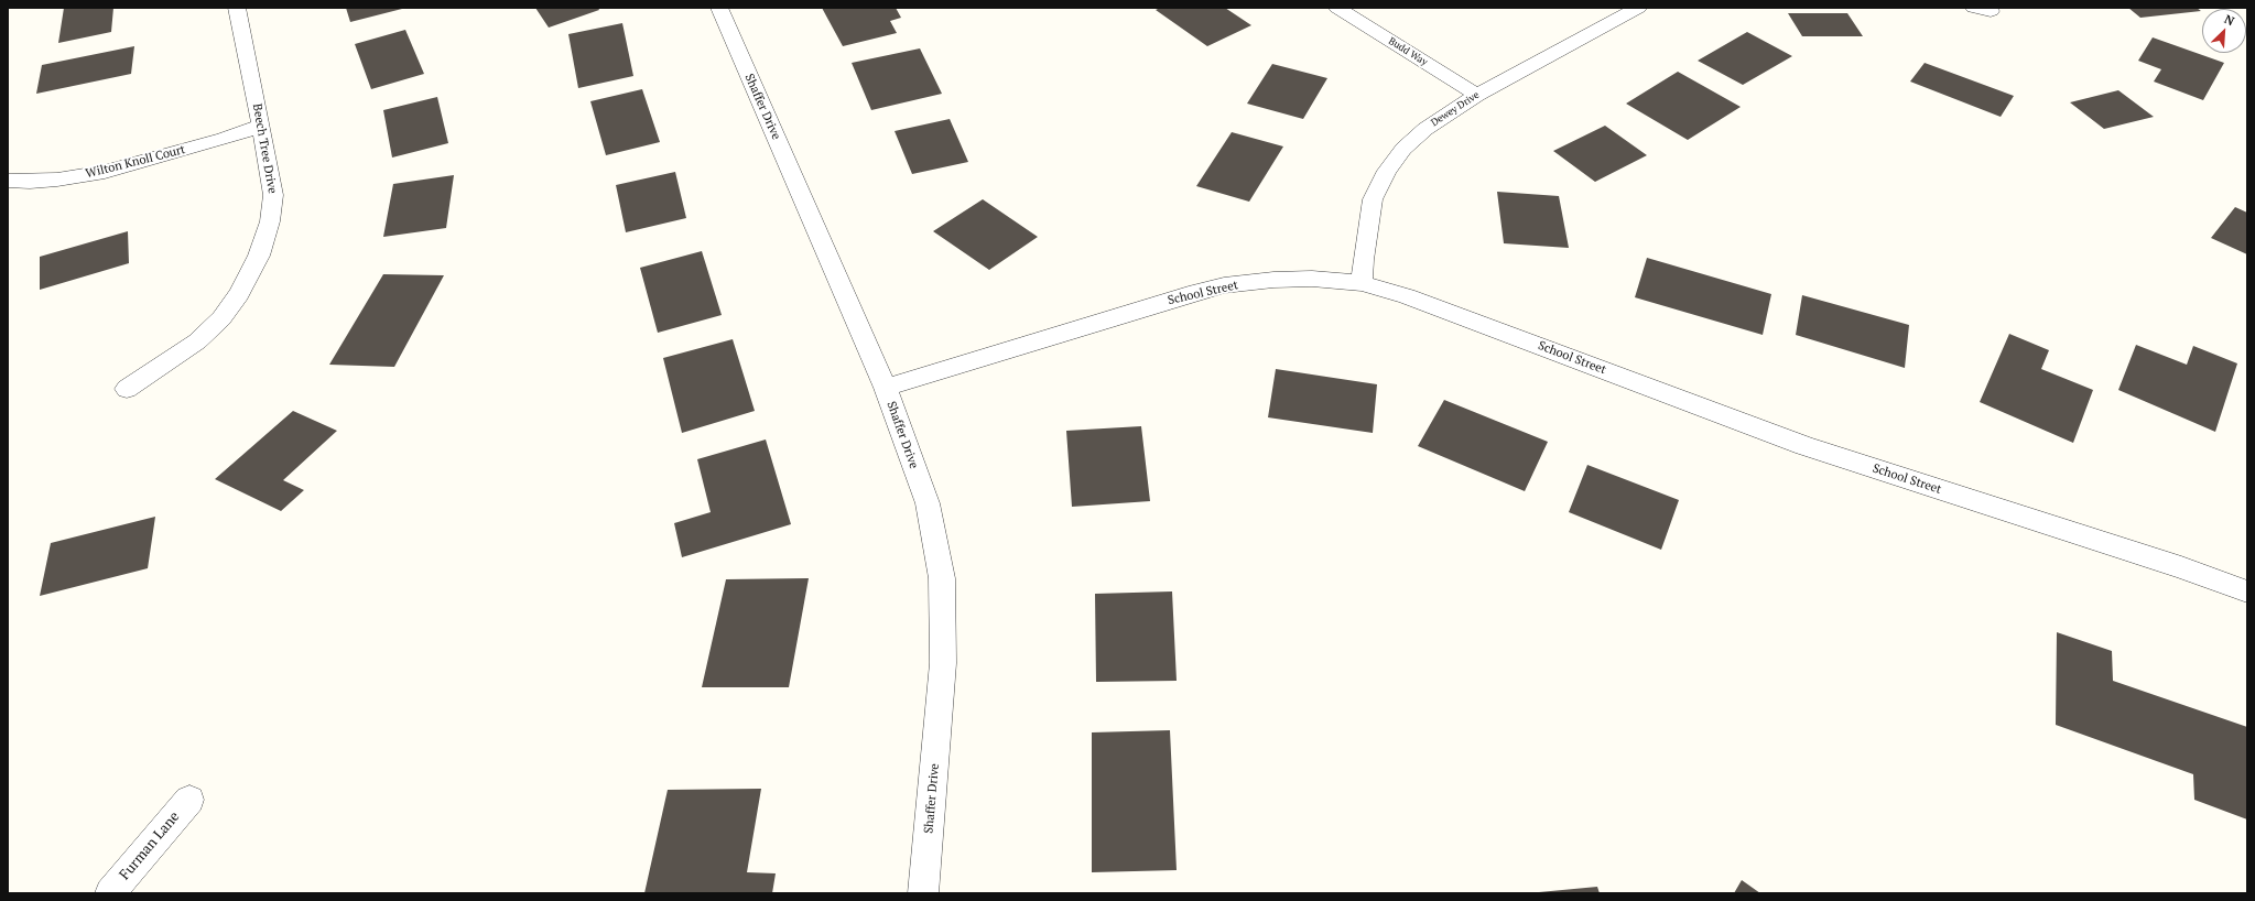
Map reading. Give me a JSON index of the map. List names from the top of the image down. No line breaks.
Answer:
{"streets":{"street":["Budd Way","Shaffer Drive","Dewey Drive","Beech Tree Drive","Wilton Knoll Court","School Street","Furman Lane"]},"crossings":[["Budd Way","Dewey Drive"],["Shaffer Drive","School Street"],["Dewey Drive","School Street"],["Beech Tree Drive","Wilton Knoll Court"]],"north":"top right"}
